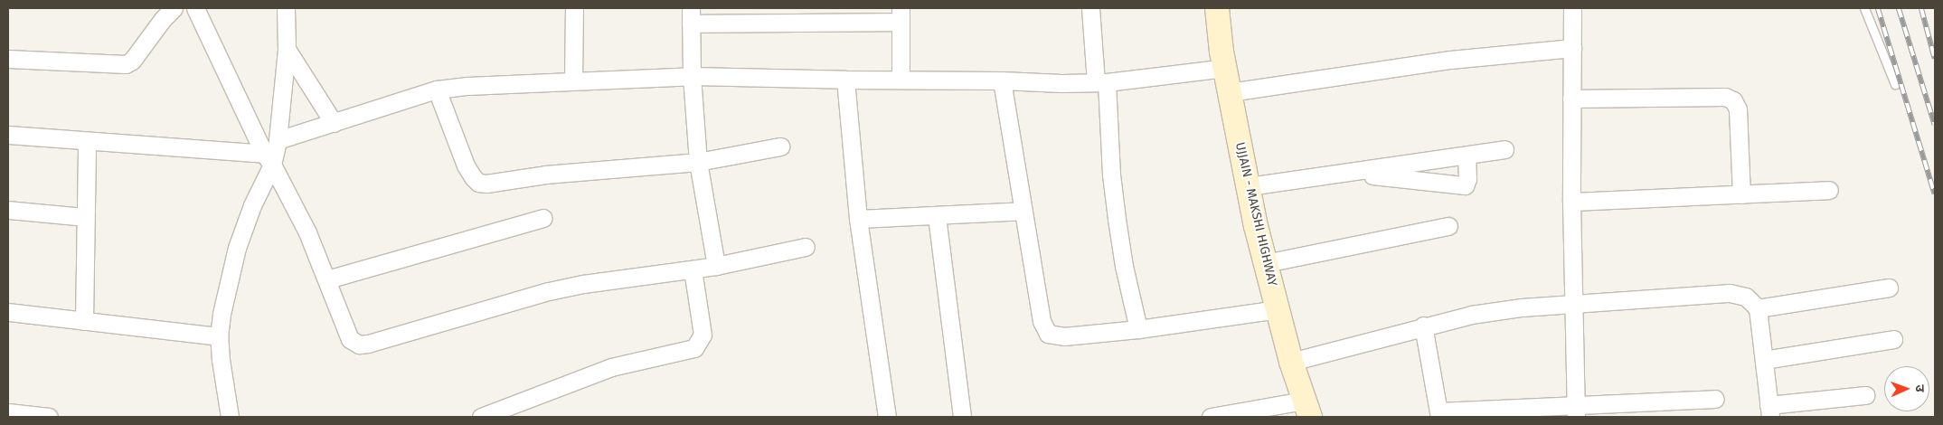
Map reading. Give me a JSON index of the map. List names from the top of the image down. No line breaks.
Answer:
{"streets":{"main road":["UJJAIN - MAKSHI HIGHWAY"]},"north":"right"}
